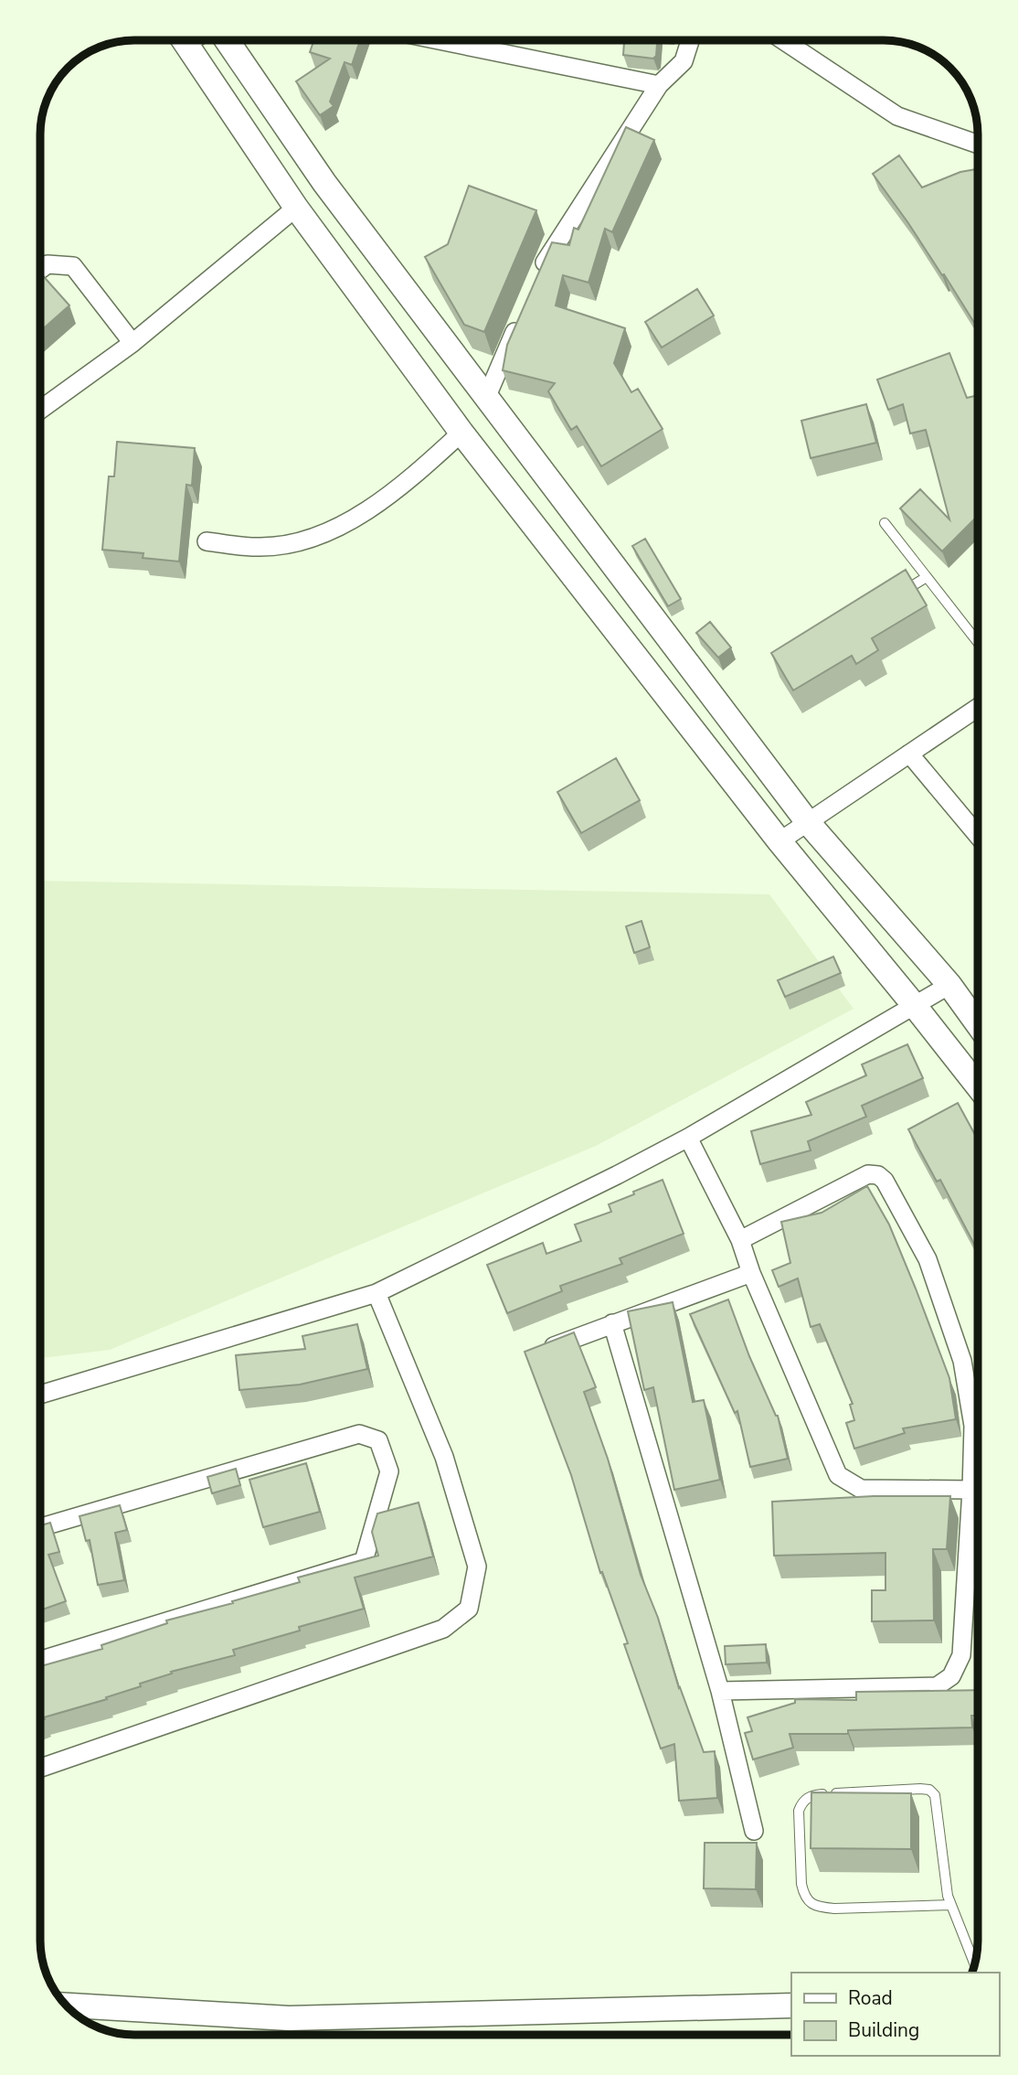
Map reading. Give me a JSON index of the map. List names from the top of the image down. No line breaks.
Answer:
{"legend":["Road","Building"]}
